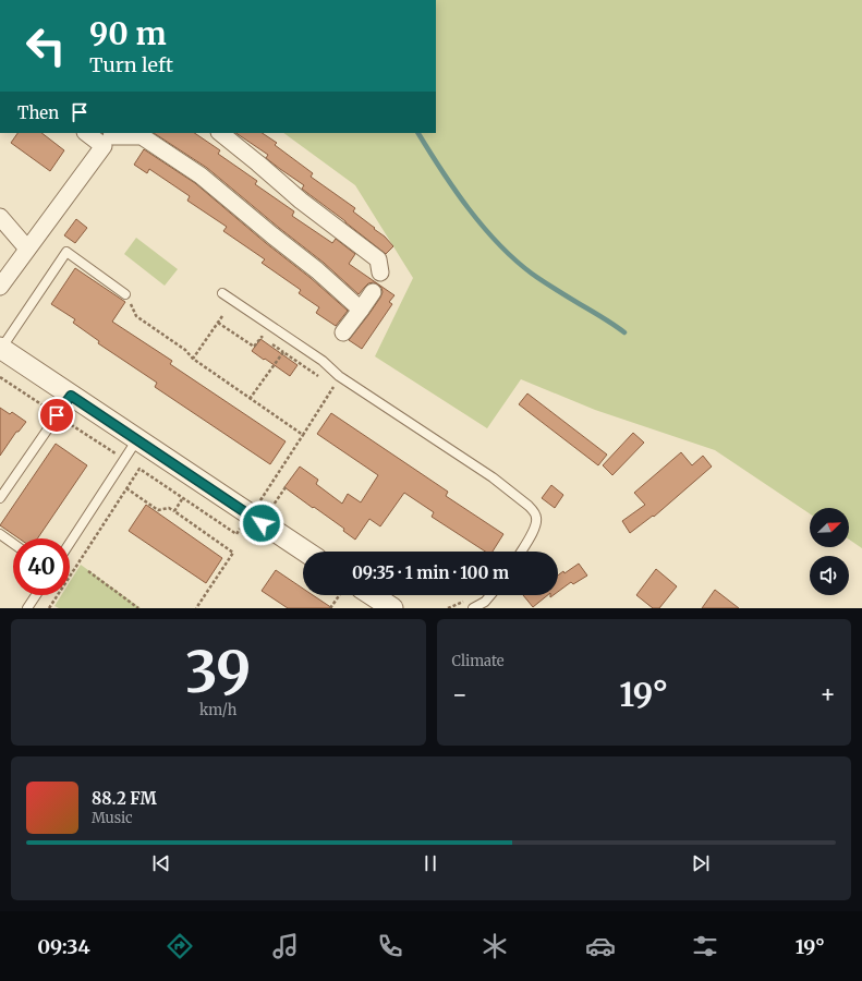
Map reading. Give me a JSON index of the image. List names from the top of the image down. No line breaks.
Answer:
{"north":"top right","page":{"turn":["90 m","Turn left"],"then":"Then","limit":"40","trip":"09:35 · 1 min · 100 m","tile":[["39","km/h"],"Climate"],"heat":["−","19°","+"],"song":["88.2 FM","Music"],"tabs":["09:34","19°"]}}
